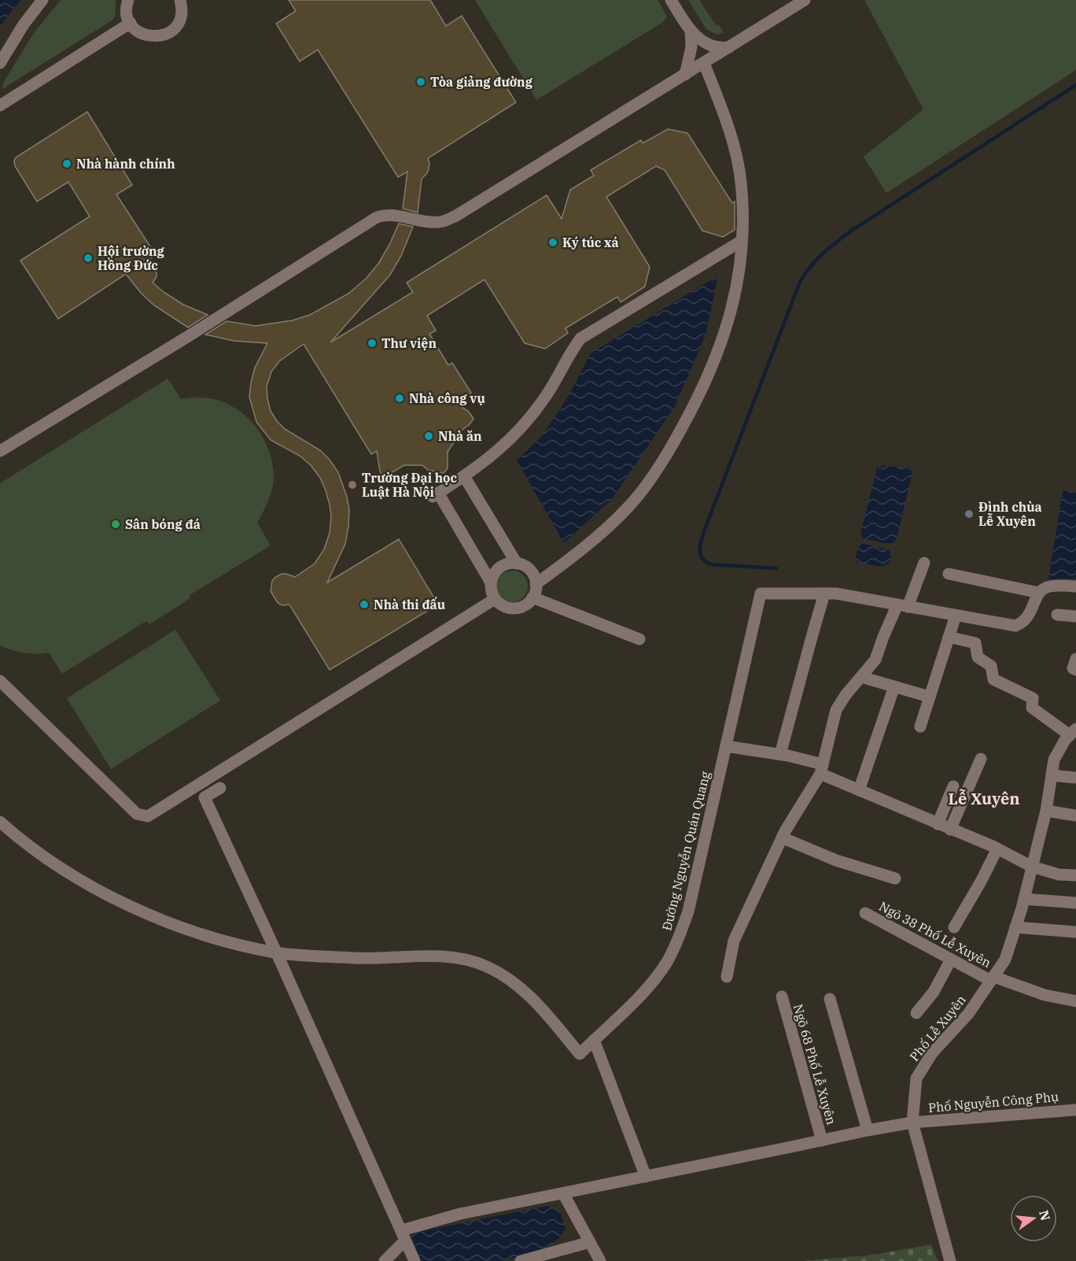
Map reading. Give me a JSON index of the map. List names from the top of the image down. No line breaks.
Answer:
{"streets":{"street":["Đường Nguyễn Quán Quang","Ngõ 38 Phố Lễ Xuyên","Phố Lễ Xuyên","Ngõ 68 Phố Lễ Xuyên","Phố Nguyễn Công Phụ"]},"crossings":[["Ngõ 38 Phố Lễ Xuyên","Phố Lễ Xuyên"],["Phố Lễ Xuyên","Phố Nguyễn Công Phụ"]],"districts":["Lễ Xuyên"],"places":["Tòa giảng đường","Nhà hành chính","Ký túc xá","Hội trường Hồng Đức","Thư viện","Nhà công vụ","Nhà ăn","Trường Đại học Luật Hà Nội","Đình chùa Lễ Xuyên","Sân bóng đá","Nhà thi đấu"],"north":"right"}
